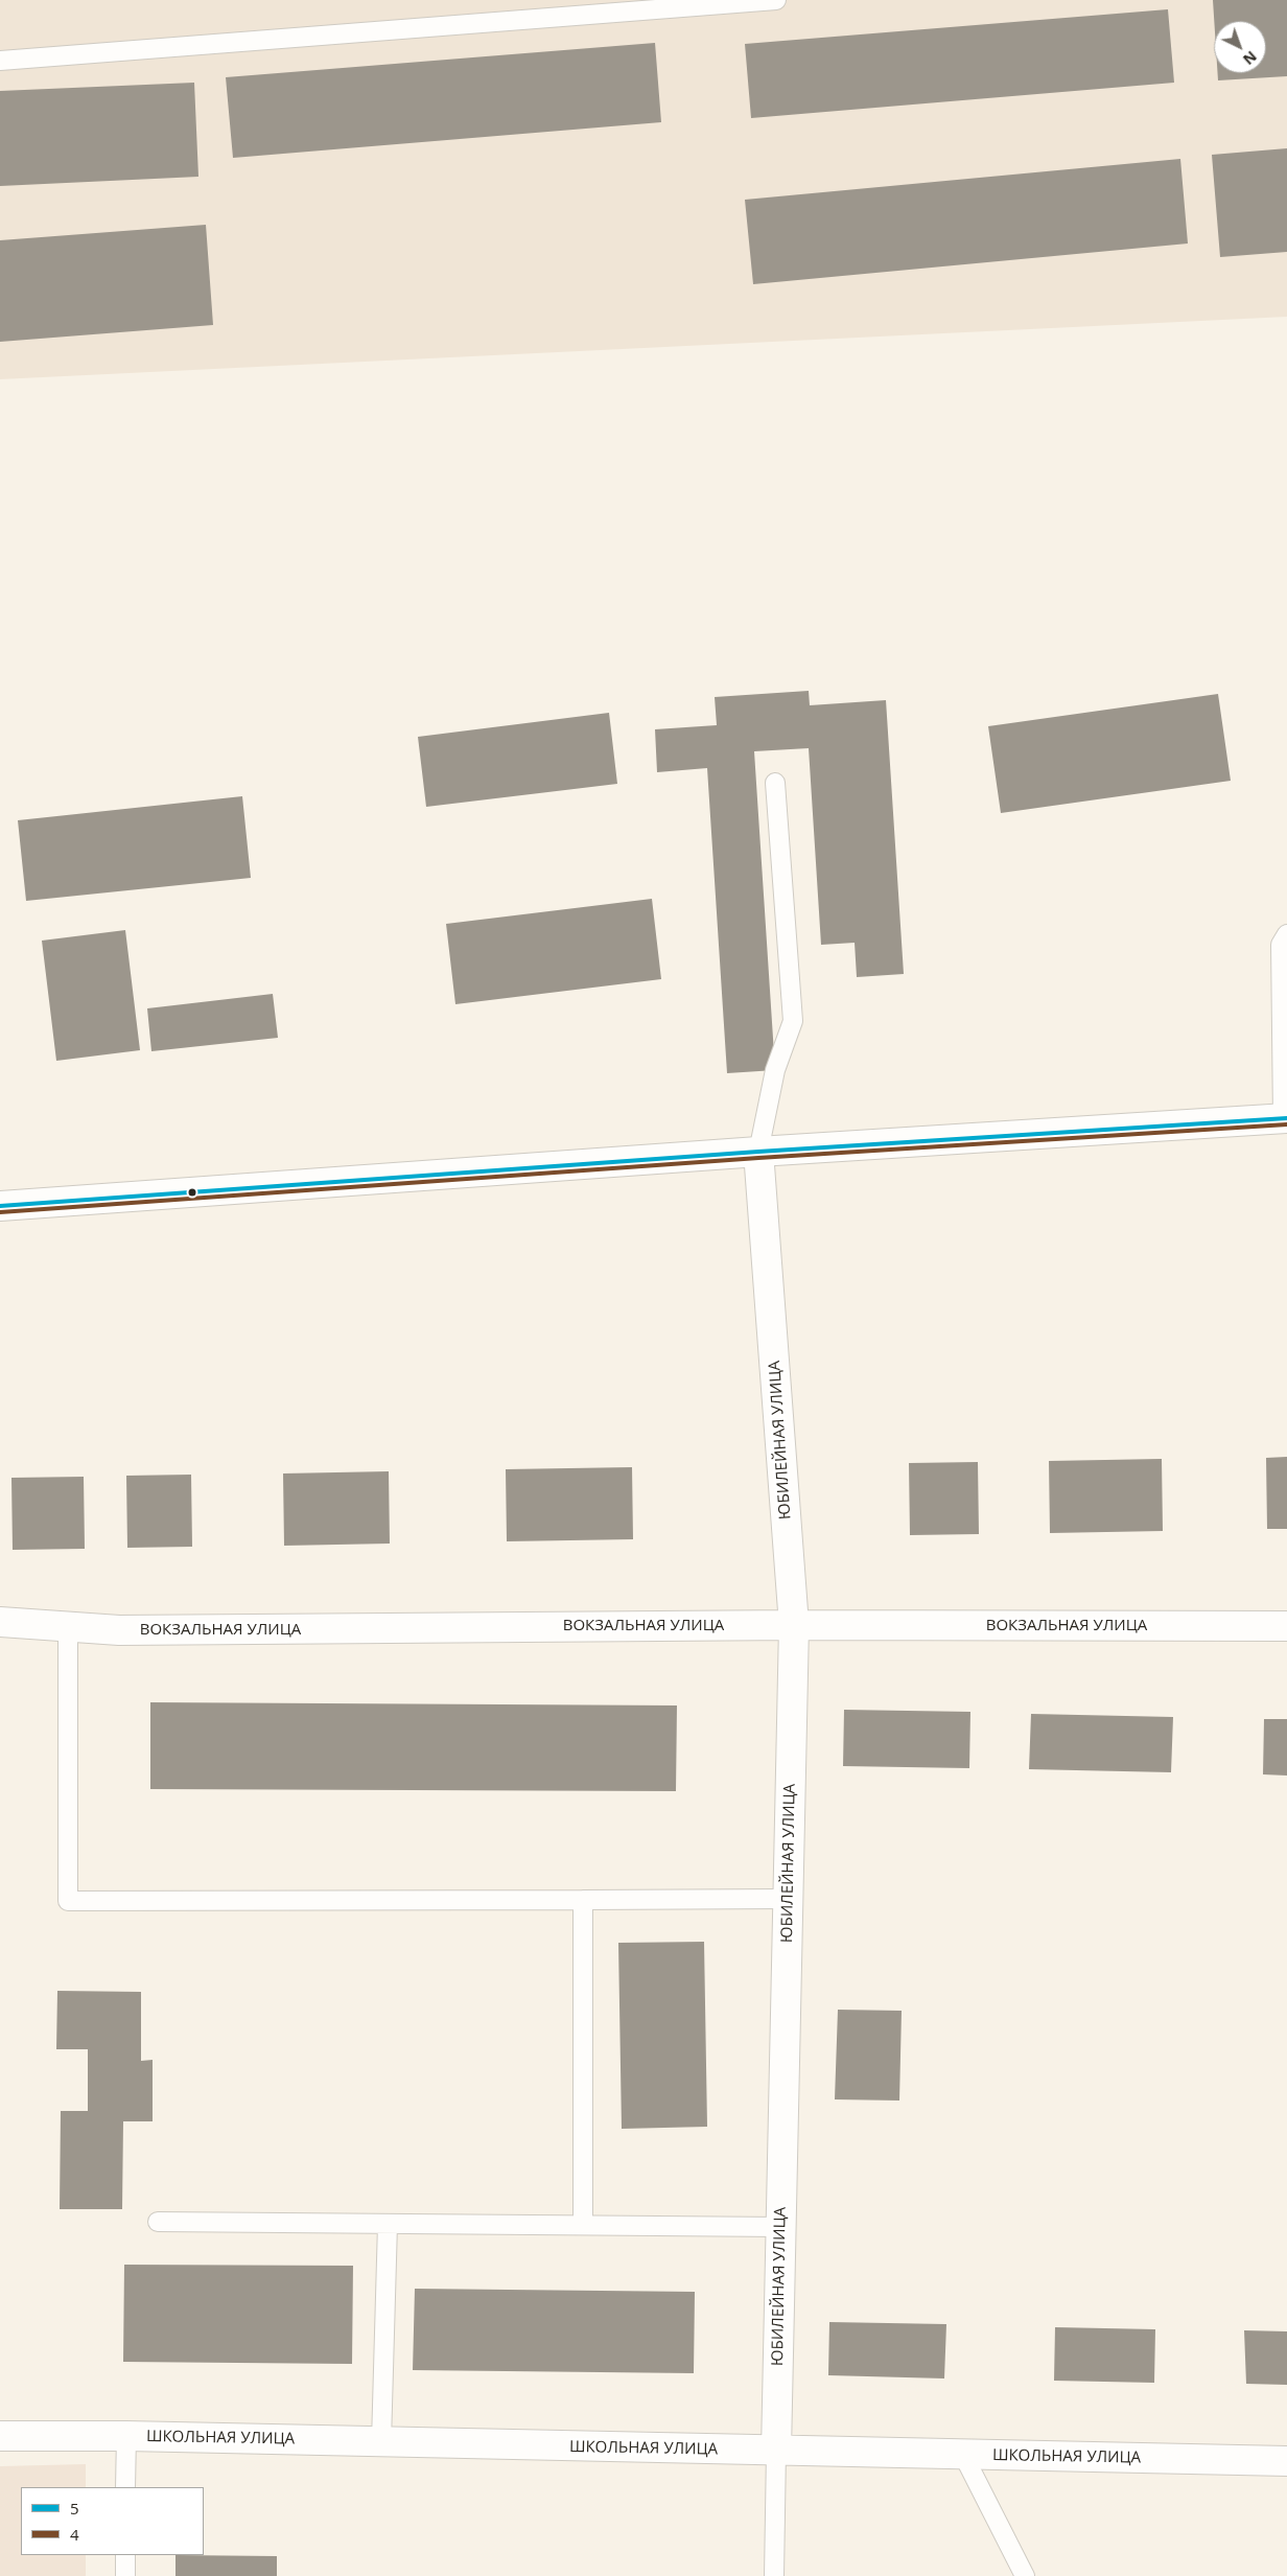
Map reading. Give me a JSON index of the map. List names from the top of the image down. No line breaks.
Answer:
{"streets":{"street":["ЮБИЛЕЙНАЯ УЛИЦА","ВОКЗАЛЬНАЯ УЛИЦА","ШКОЛЬНАЯ УЛИЦА"]},"crossings":[["ЮБИЛЕЙНАЯ УЛИЦА","ВОКЗАЛЬНАЯ УЛИЦА"],["ЮБИЛЕЙНАЯ УЛИЦА","ШКОЛЬНАЯ УЛИЦА"]],"lines":["transit line 5","transit line 4"],"legend":["5","4"],"north":"bottom right"}
